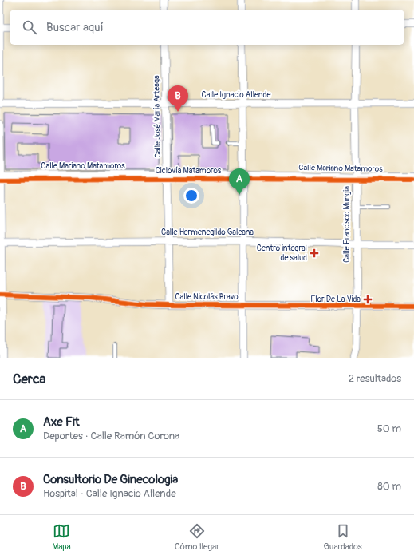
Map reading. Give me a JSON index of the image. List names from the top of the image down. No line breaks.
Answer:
{"streets":{"street":["Calle Ignacio Allende","Calle José María Arteaga","Calle Mariano Matamoros","Calle Francisco Mungia","Calle Hermenegildo Galeana","Calle Nicolás Bravo"],"cycle path":["Ciclovía Matamoros"]},"crossings":[["Calle Ignacio Allende","Calle José María Arteaga"],["Calle Ignacio Allende","Calle Francisco Mungia"],["Calle José María Arteaga","Calle Mariano Matamoros"],["Calle José María Arteaga","Calle Hermenegildo Galeana"],["Calle José María Arteaga","Calle Nicolás Bravo"],["Calle Mariano Matamoros","Calle Francisco Mungia"],["Calle Francisco Mungia","Calle Hermenegildo Galeana"],["Calle Francisco Mungia","Calle Nicolás Bravo"]],"places":{"health":["Centro integral de salud","Flor De La Vida"]},"page":{"search":"Buscar aquí","pins":["B","A"],"heading":["Cerca","2 resultados"],"list":[{"mark":"A","name":"Axe Fit","note":"Deportes · Calle Ramón Corona","value":"50 m"},{"mark":"B","name":"Consultorio De Ginecologia","note":"Hospital · Calle Ignacio Allende","value":"80 m"}],"nav":["Mapa","Cómo llegar","Guardados"]}}
